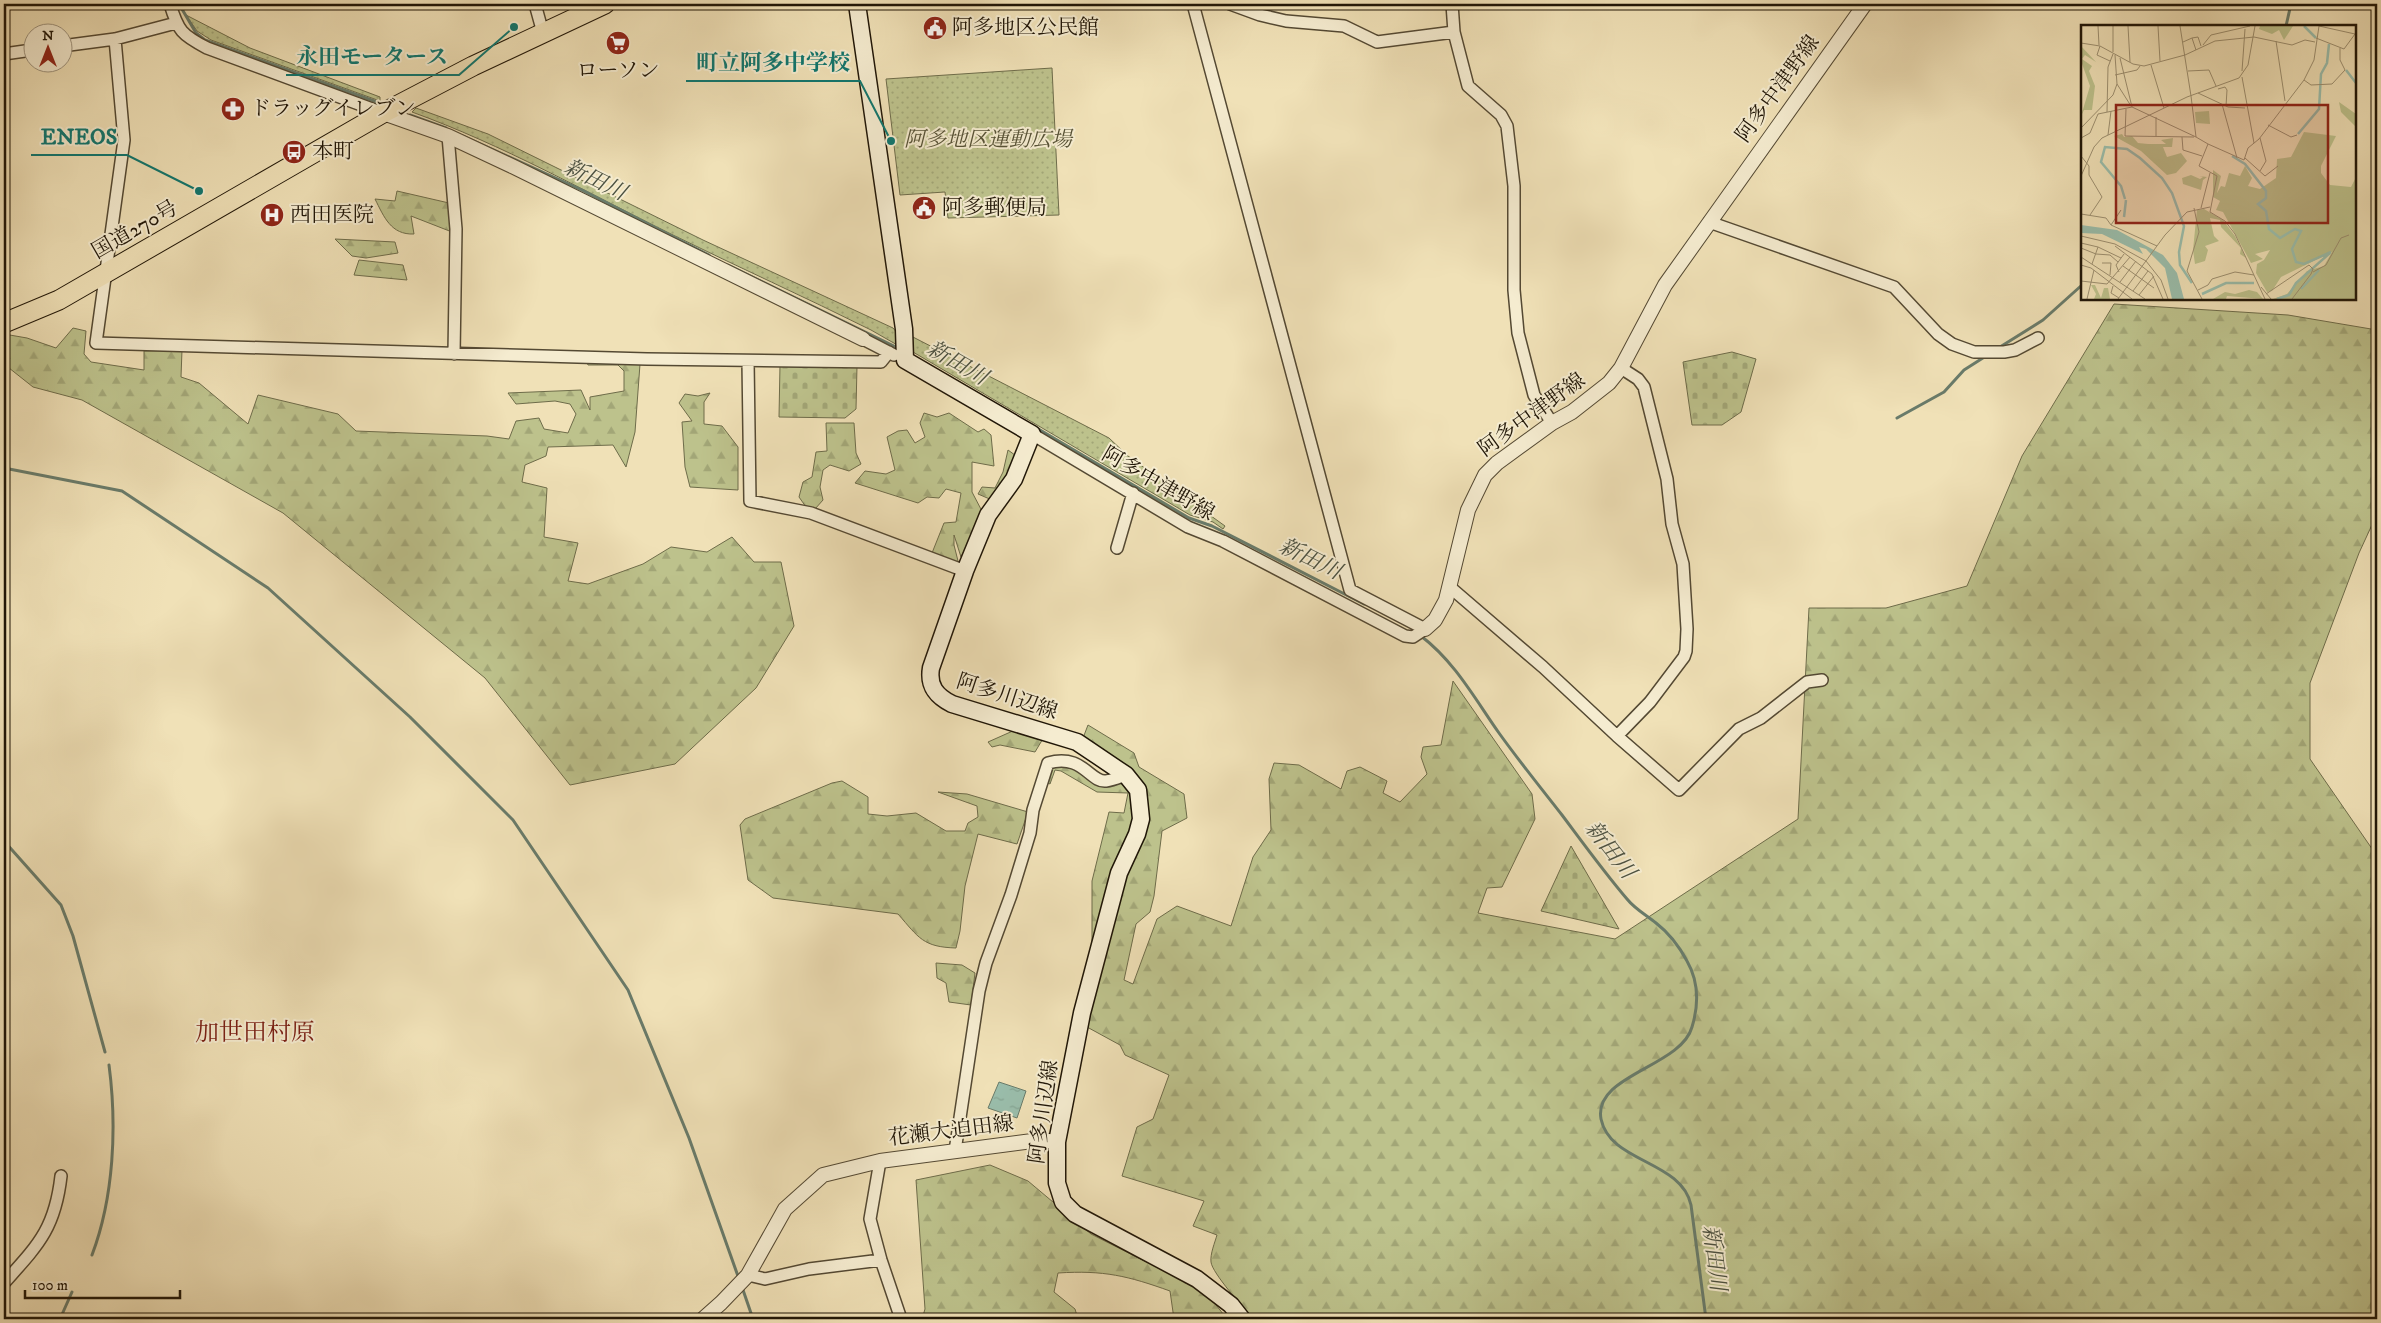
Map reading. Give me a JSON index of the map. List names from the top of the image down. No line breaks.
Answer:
{"streets":{"highway":["国道270号"],"main road":["阿多川辺線"],"street":["阿多中津野線","花瀬大迫田線"]},"crossings":[["阿多中津野線","阿多川辺線"],["阿多川辺線","花瀬大迫田線"]],"districts":["加世田村原"],"water":["新田川"],"parks":["阿多地区運動広場"],"places":{"other":["永田モータース","町立阿多中学校","ENEOS"],"public building":["阿多地区公民館","阿多郵便局"],"supermarket":["ローソン"],"pharmacy":["ドラッグイレブン"],"bus stop":["本町"],"hospital":["西田医院"]},"scale_bar":"100 m","north":"top"}
